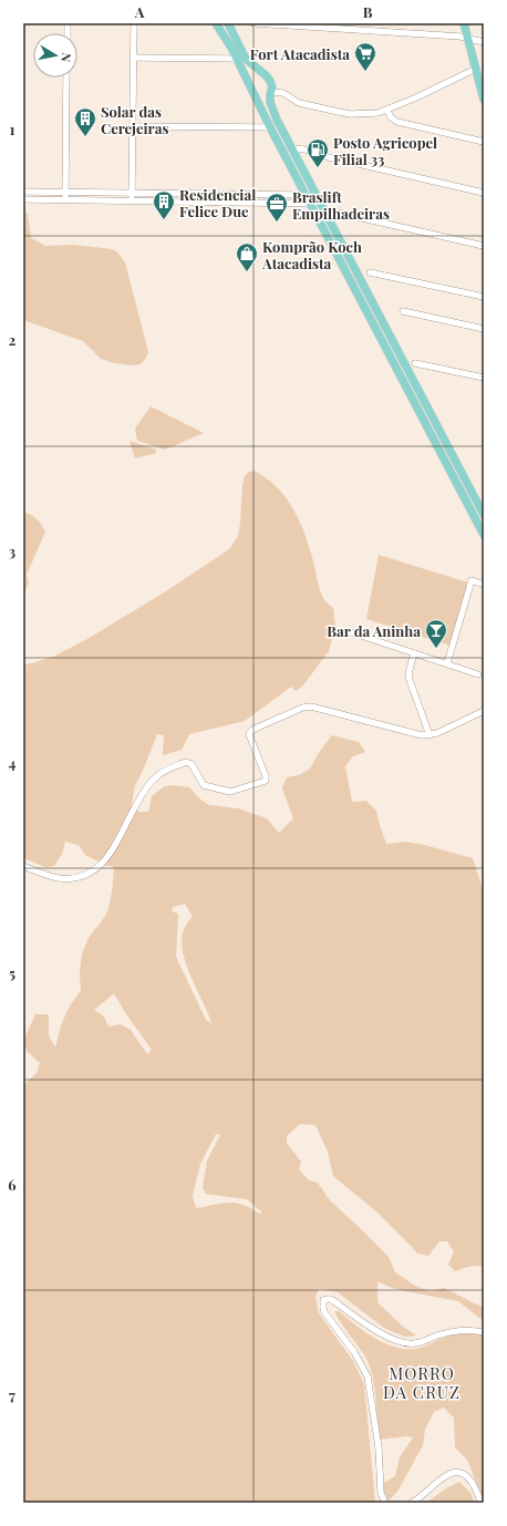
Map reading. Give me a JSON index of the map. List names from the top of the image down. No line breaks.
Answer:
{"districts":["MORRO DA CRUZ"],"places":{"supermarket":["Fort Atacadista"],"building":["Solar das Cerejeiras","Residencial Felice Due"],"fuel station":["Posto Agricopel Filial 33"],"office":["Braslift Empilhadeiras"],"shop":["Komprão Koch Atacadista"],"bar":["Bar da Aninha"]},"north":"right","grid":{"columns":["A","B"],"rows":["1","2","3","4","5","6","7"]}}
